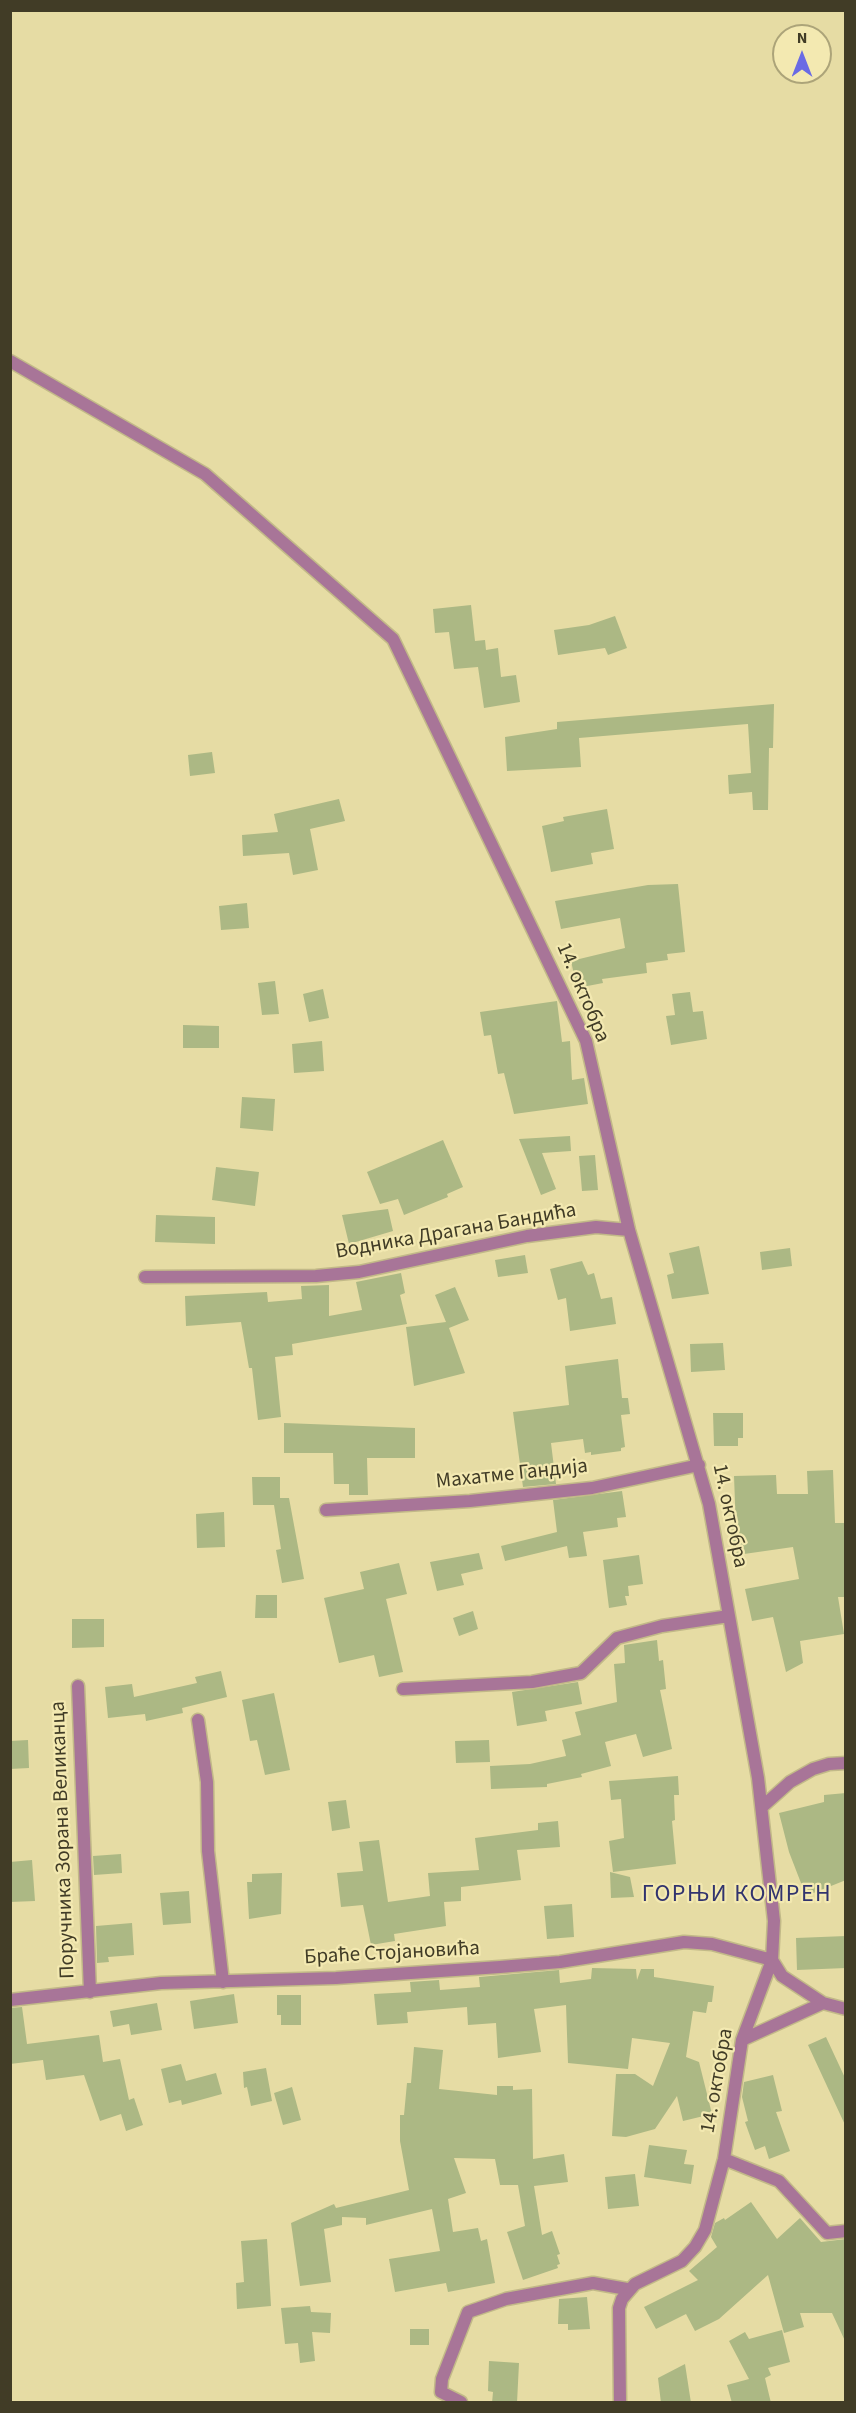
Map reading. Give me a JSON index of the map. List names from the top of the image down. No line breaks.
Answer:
{"streets":{"street":["14. октобра","Водника Драгана Бандића","Махатме Гандија","Поручника Зорана Великанца","Браће Стојановића"]},"crossings":[["14. октобра","Водника Драгана Бандића"],["14. октобра","Махатме Гандија"],["14. октобра","Браће Стојановића"],["Поручника Зорана Великанца","Браће Стојановића"]],"districts":["ГОРЊИ КОМРЕН"],"north":"top"}
